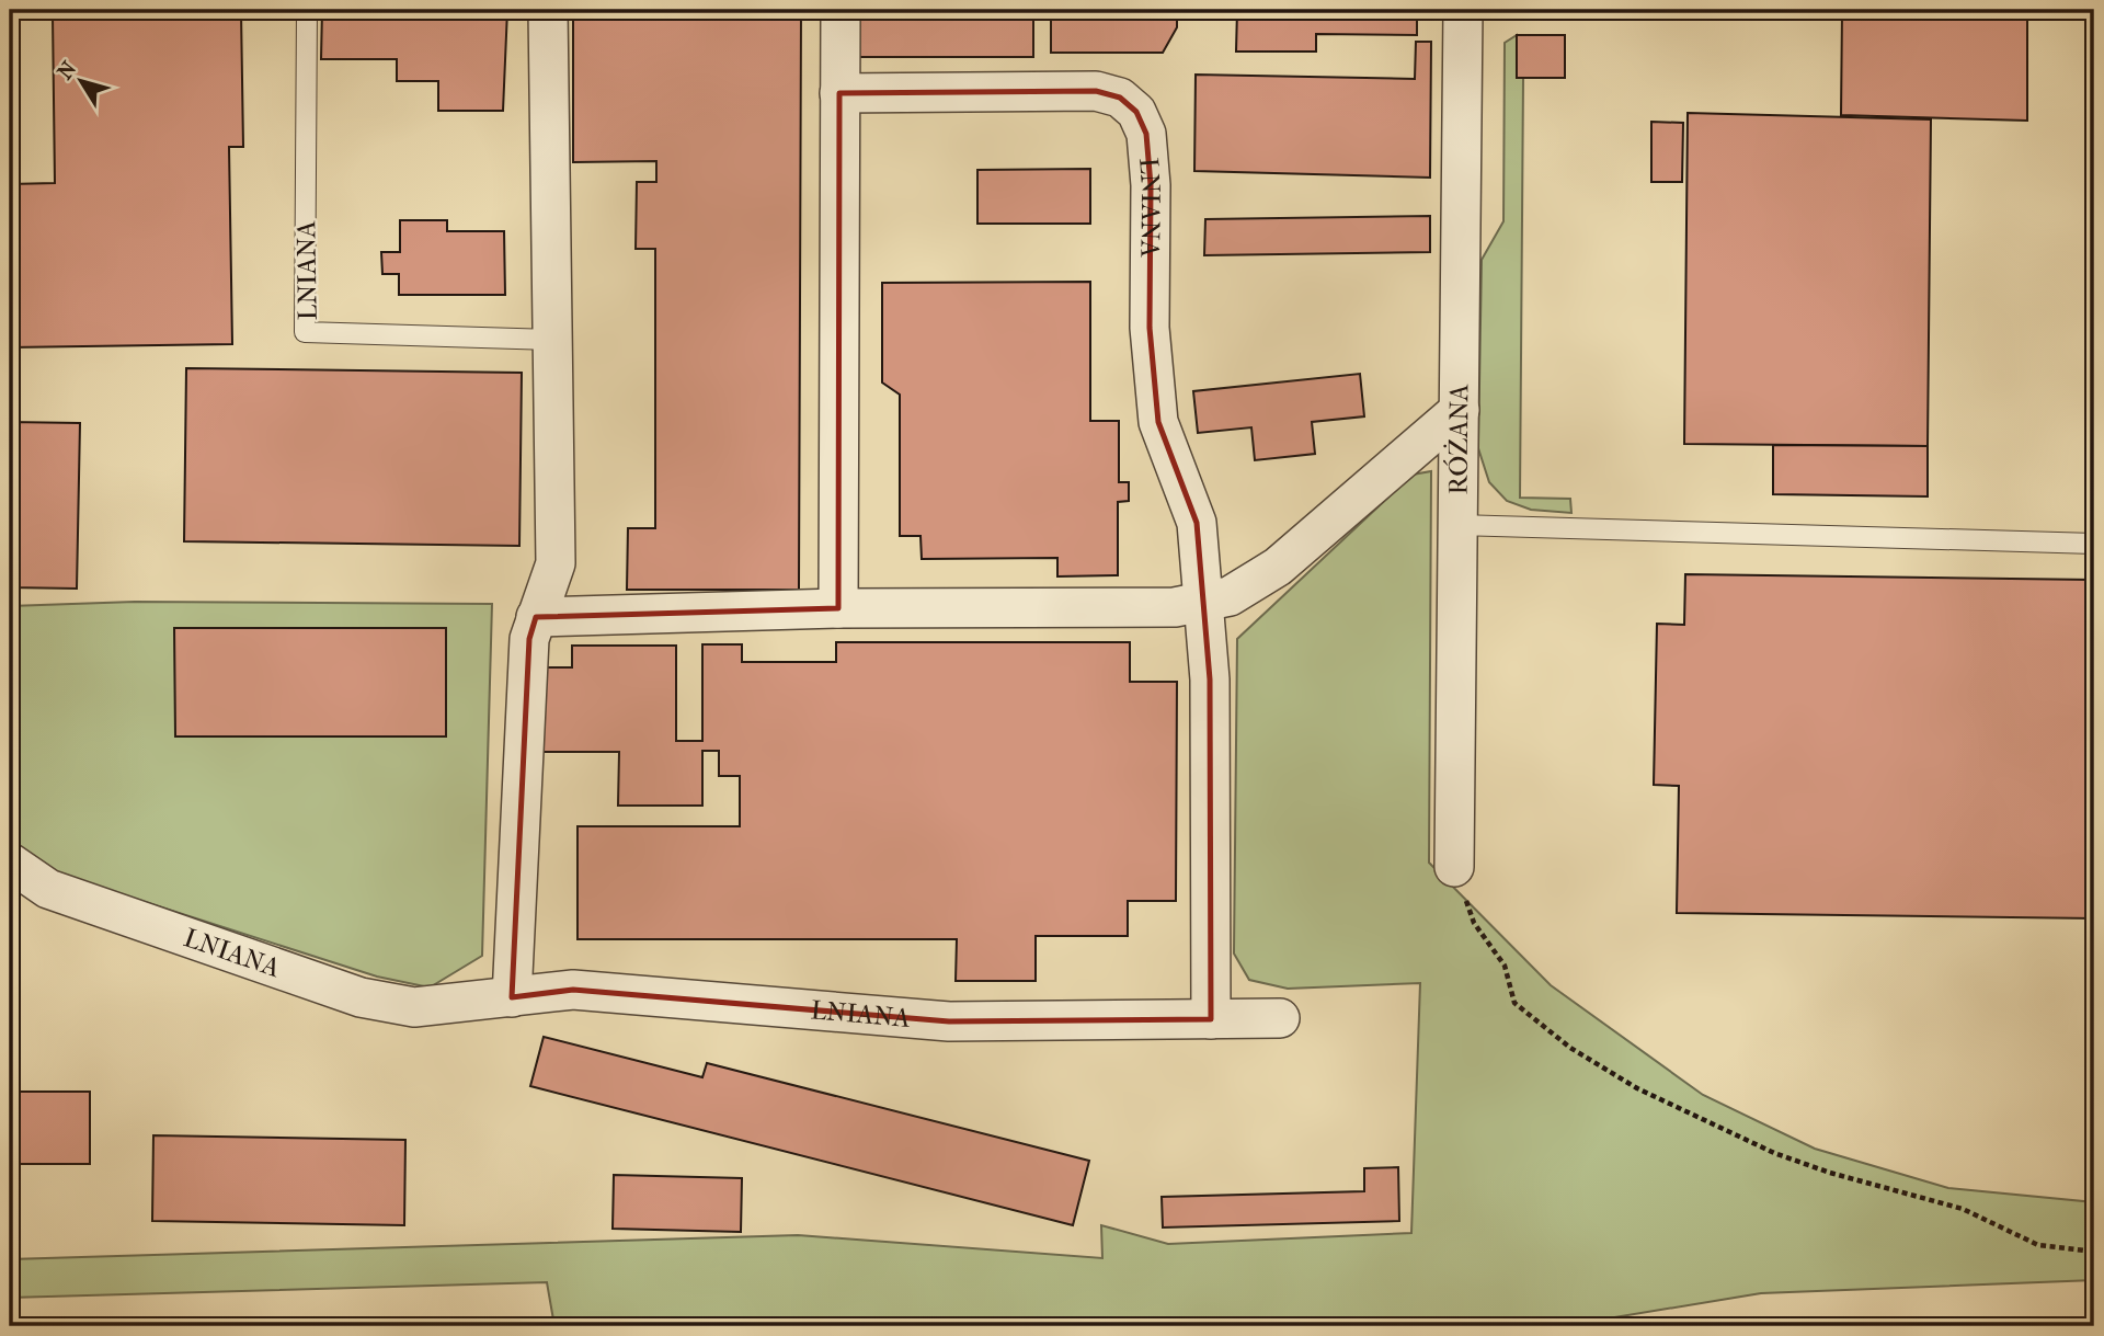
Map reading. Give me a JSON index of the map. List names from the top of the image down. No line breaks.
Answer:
{"streets":{"street":["LNIANA","RÓŻANA"]},"north":"top left"}
